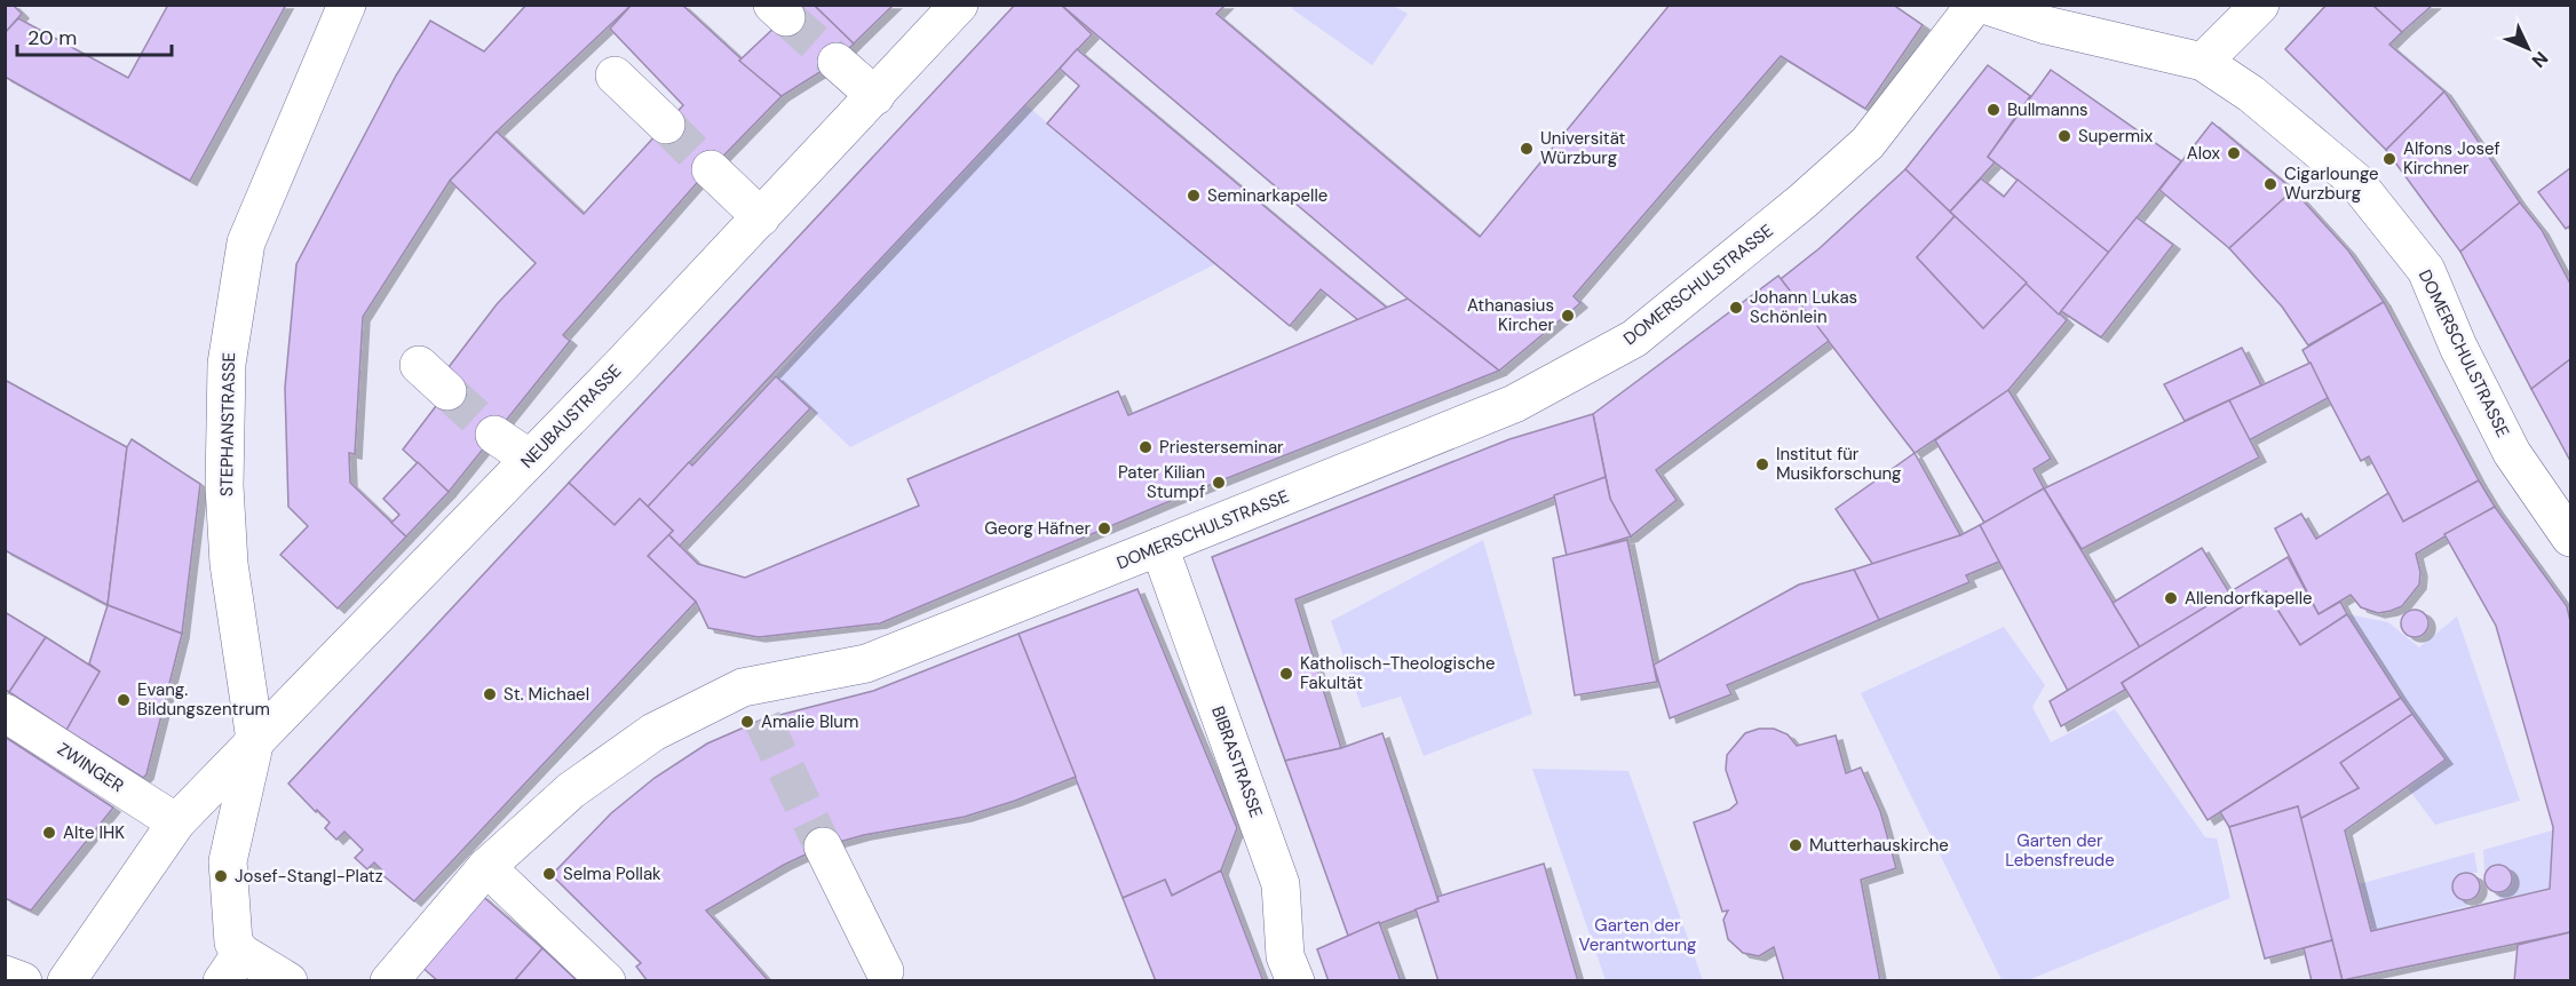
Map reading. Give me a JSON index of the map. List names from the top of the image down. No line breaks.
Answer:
{"streets":{"street":["DOMERSCHULSTRASSE","NEUBAUSTRASSE","STEPHANSTRASSE","BIBRASTRASSE","ZWINGER"]},"crossings":[["DOMERSCHULSTRASSE","BIBRASTRASSE"],["NEUBAUSTRASSE","STEPHANSTRASSE"],["NEUBAUSTRASSE","ZWINGER"]],"parks":["Garten der Lebensfreude","Garten der Verantwortung"],"places":["Bullmanns","Supermix","Universität Würzburg","Alox","Alfons Josef Kirchner","Cigarlounge Wurzburg","Seminarkapelle","Johann Lukas Schönlein","Athanasius Kircher","Priesterseminar","Institut für Musikforschung","Pater Kilian Stumpf","Georg Häfner","Allendorfkapelle","Katholisch-Theologische Fakultät","St. Michael","Evang. Bildungszentrum","Amalie Blum","Alte IHK","Mutterhauskirche","Selma Pollak","Josef-Stangl-Platz"],"scale_bar":"20 m","north":"bottom right"}
